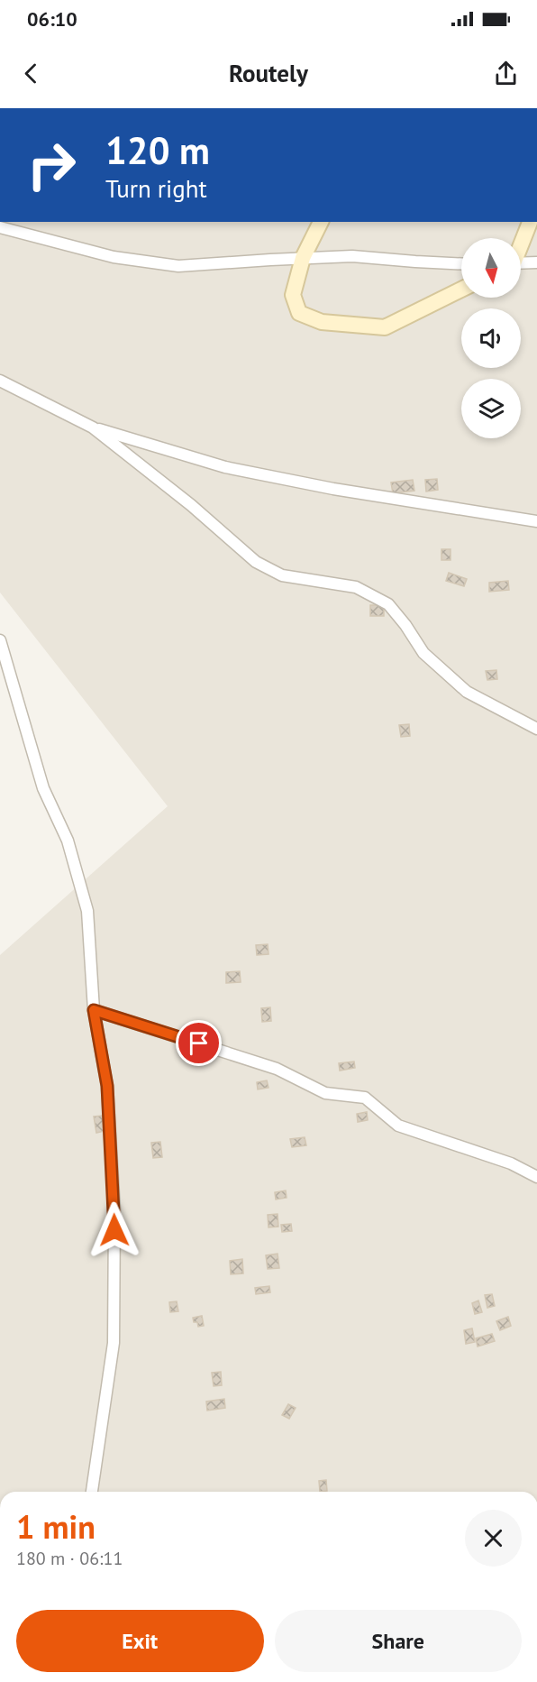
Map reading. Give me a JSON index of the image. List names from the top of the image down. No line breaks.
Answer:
{"north":"bottom","page":{"status":"06:10","header":"Routely","turn":["120 m","Turn right"],"heading":["1 min","180 m · 06:11"],"buttons":["Exit","Share"]}}
